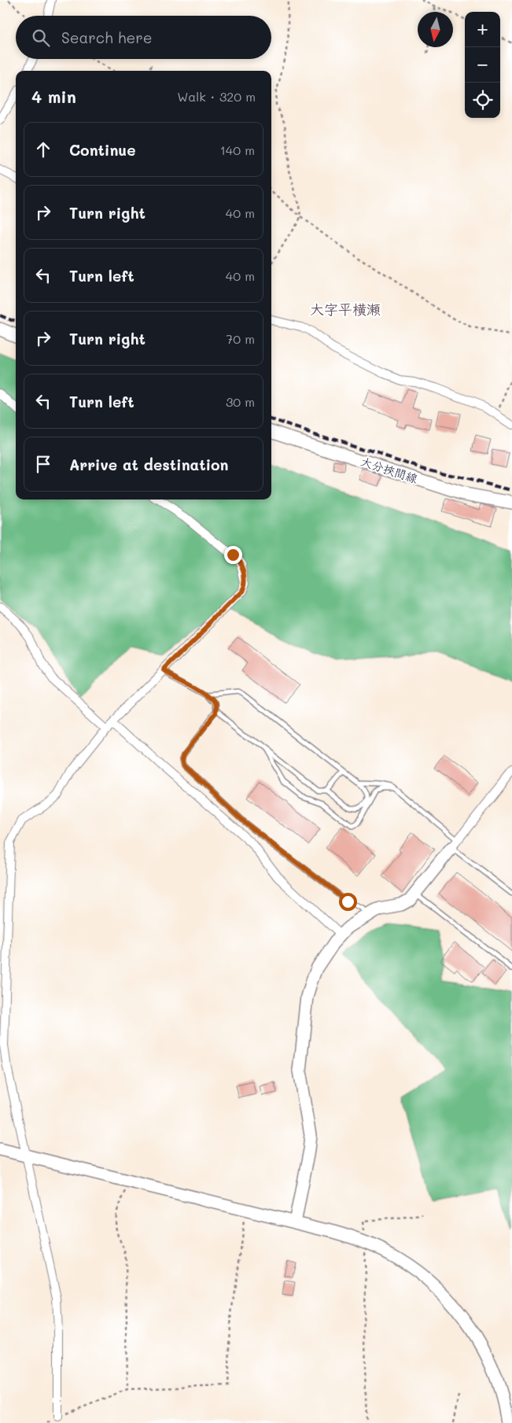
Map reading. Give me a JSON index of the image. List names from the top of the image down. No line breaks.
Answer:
{"streets":{"street":["大分挾間線"]},"districts":["大字平横瀬"],"north":"bottom","page":{"map_buttons":["+","−"],"search":"Search here","heading":["4 min","Walk · 320 m"],"list":[["Continue","140 m"],["Turn right","40 m"],["Turn left","40 m"],["Turn right","70 m"],["Turn left","30 m"],"Arrive at destination"]}}
